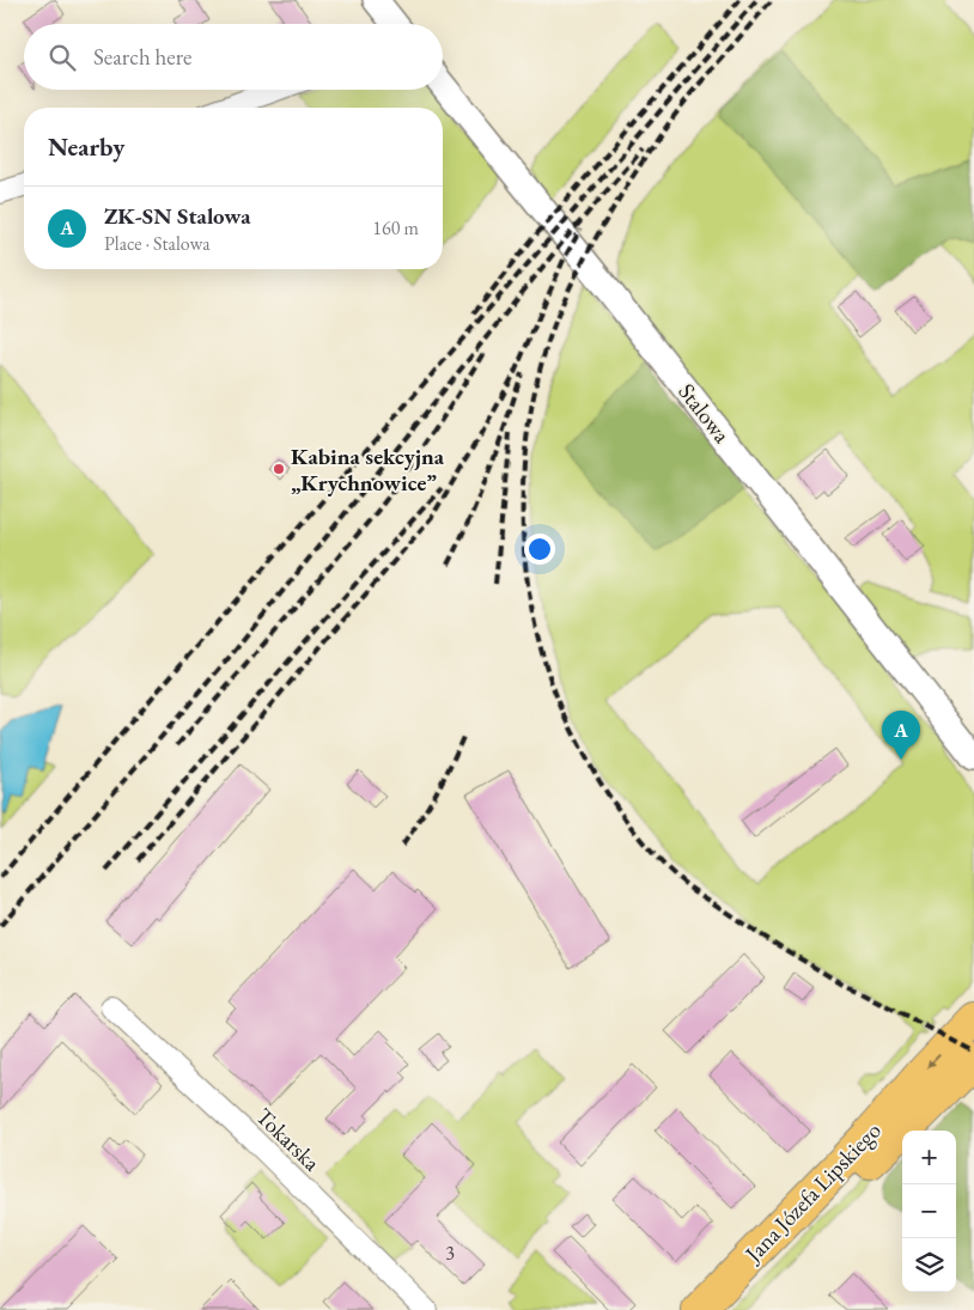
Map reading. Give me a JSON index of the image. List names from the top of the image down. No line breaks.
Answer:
{"streets":{"main road":["Jana Józefa Lipskiego"],"street":["Stalowa","Tokarska"]},"places":["Kabina sekcyjna „Krychnowice”"],"house_numbers":["3"],"page":{"search":"Search here","heading":"Nearby","list":[{"mark":"A","name":"ZK-SN Stalowa","note":"Place · Stalowa","value":"160 m"}],"pins":"A","map_buttons":["+","−"]}}
